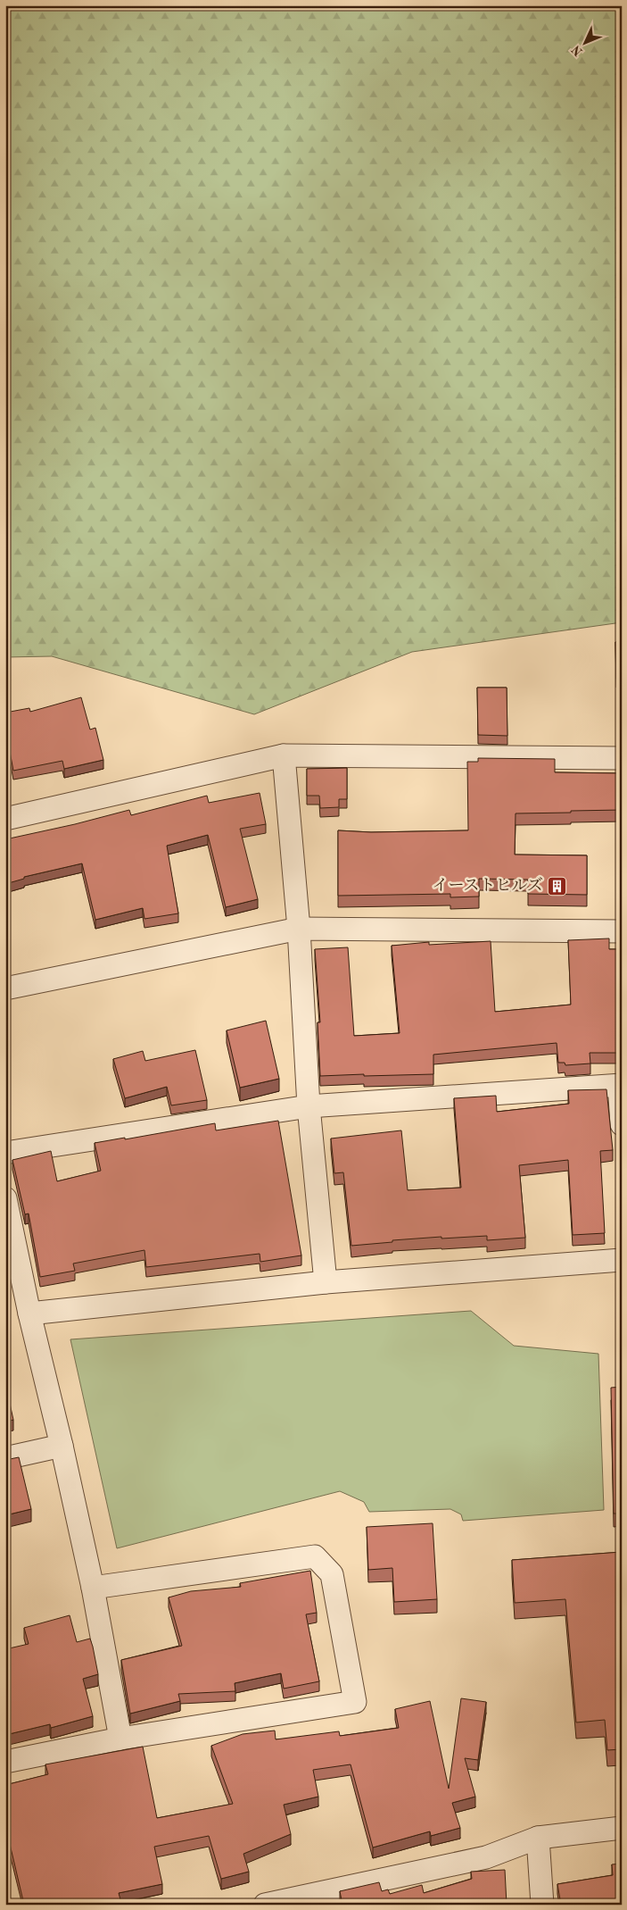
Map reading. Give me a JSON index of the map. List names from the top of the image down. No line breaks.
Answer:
{"places":{"building":["イーストヒルズ"]},"north":"bottom left"}
